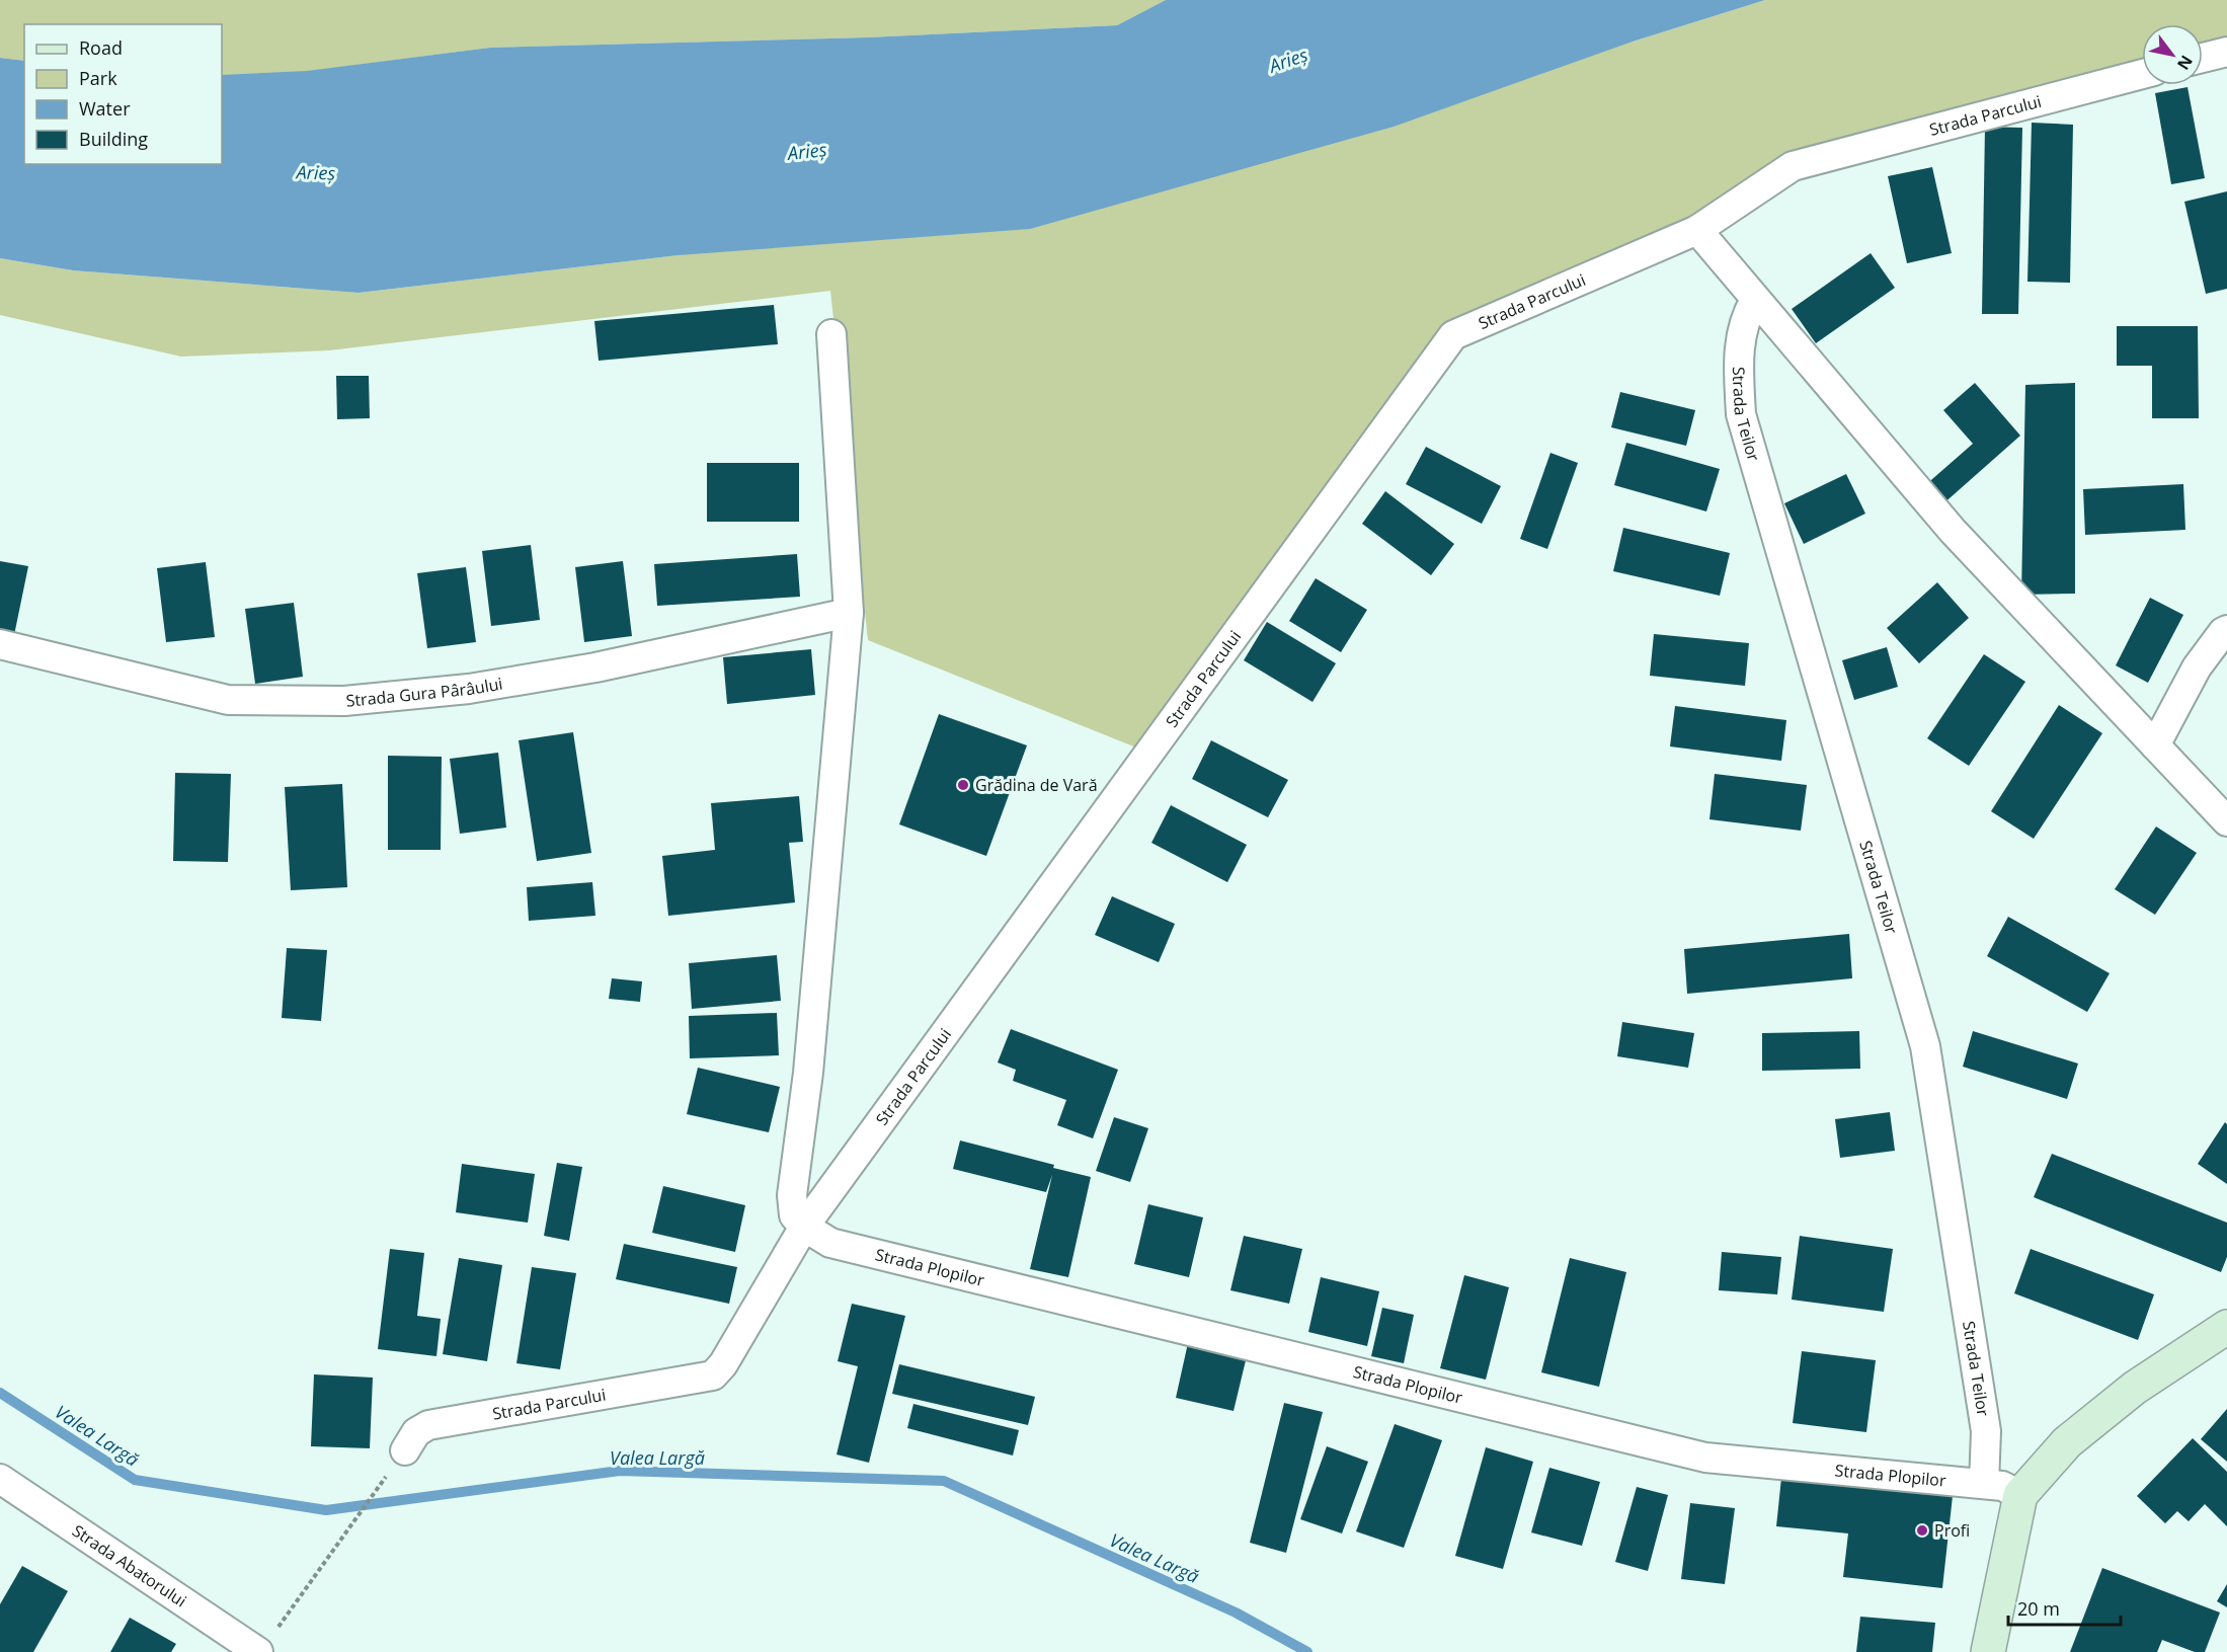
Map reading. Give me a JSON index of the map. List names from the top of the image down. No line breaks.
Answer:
{"streets":{"street":["Strada Parcului","Strada Teilor","Strada Gura Pârâului","Strada Plopilor","Strada Abatorului"]},"crossings":[["Strada Parcului","Strada Plopilor"],["Strada Teilor","Strada Plopilor"]],"water":["Arieș","Valea Largă"],"places":["Grădina de Vară","Profi"],"legend":["Road","Park","Water","Building"],"scale_bar":"20 m","north":"bottom right"}
